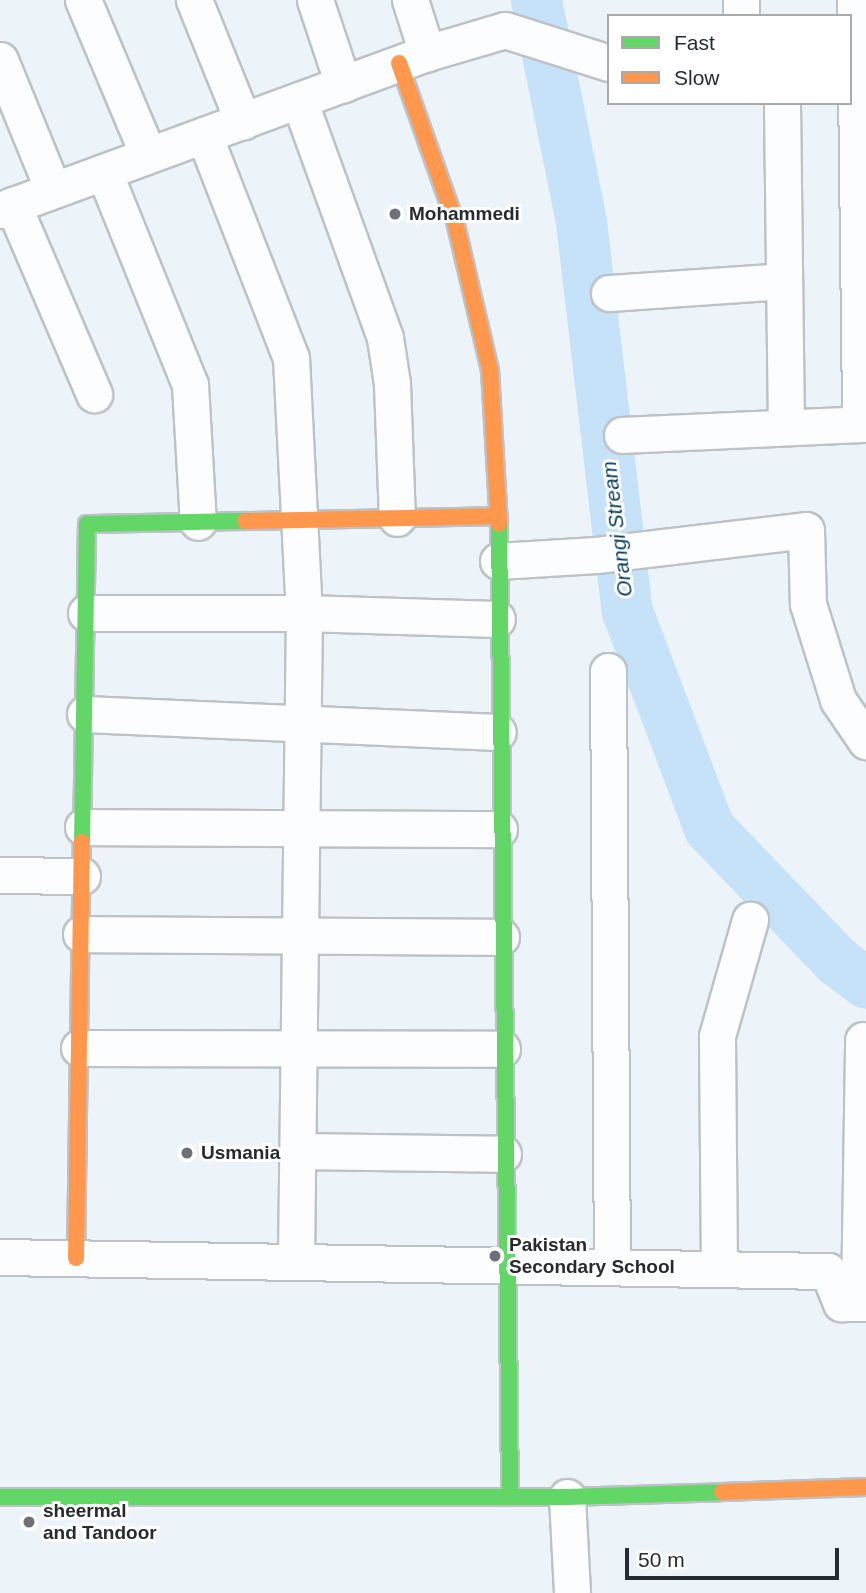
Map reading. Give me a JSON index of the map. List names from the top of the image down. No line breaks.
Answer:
{"water":["Orangi Stream"],"places":["Mohammedi","Usmania","Pakistan Secondary School","sheermal and Tandoor"],"legend":["Fast","Slow"],"scale_bar":"50 m"}
